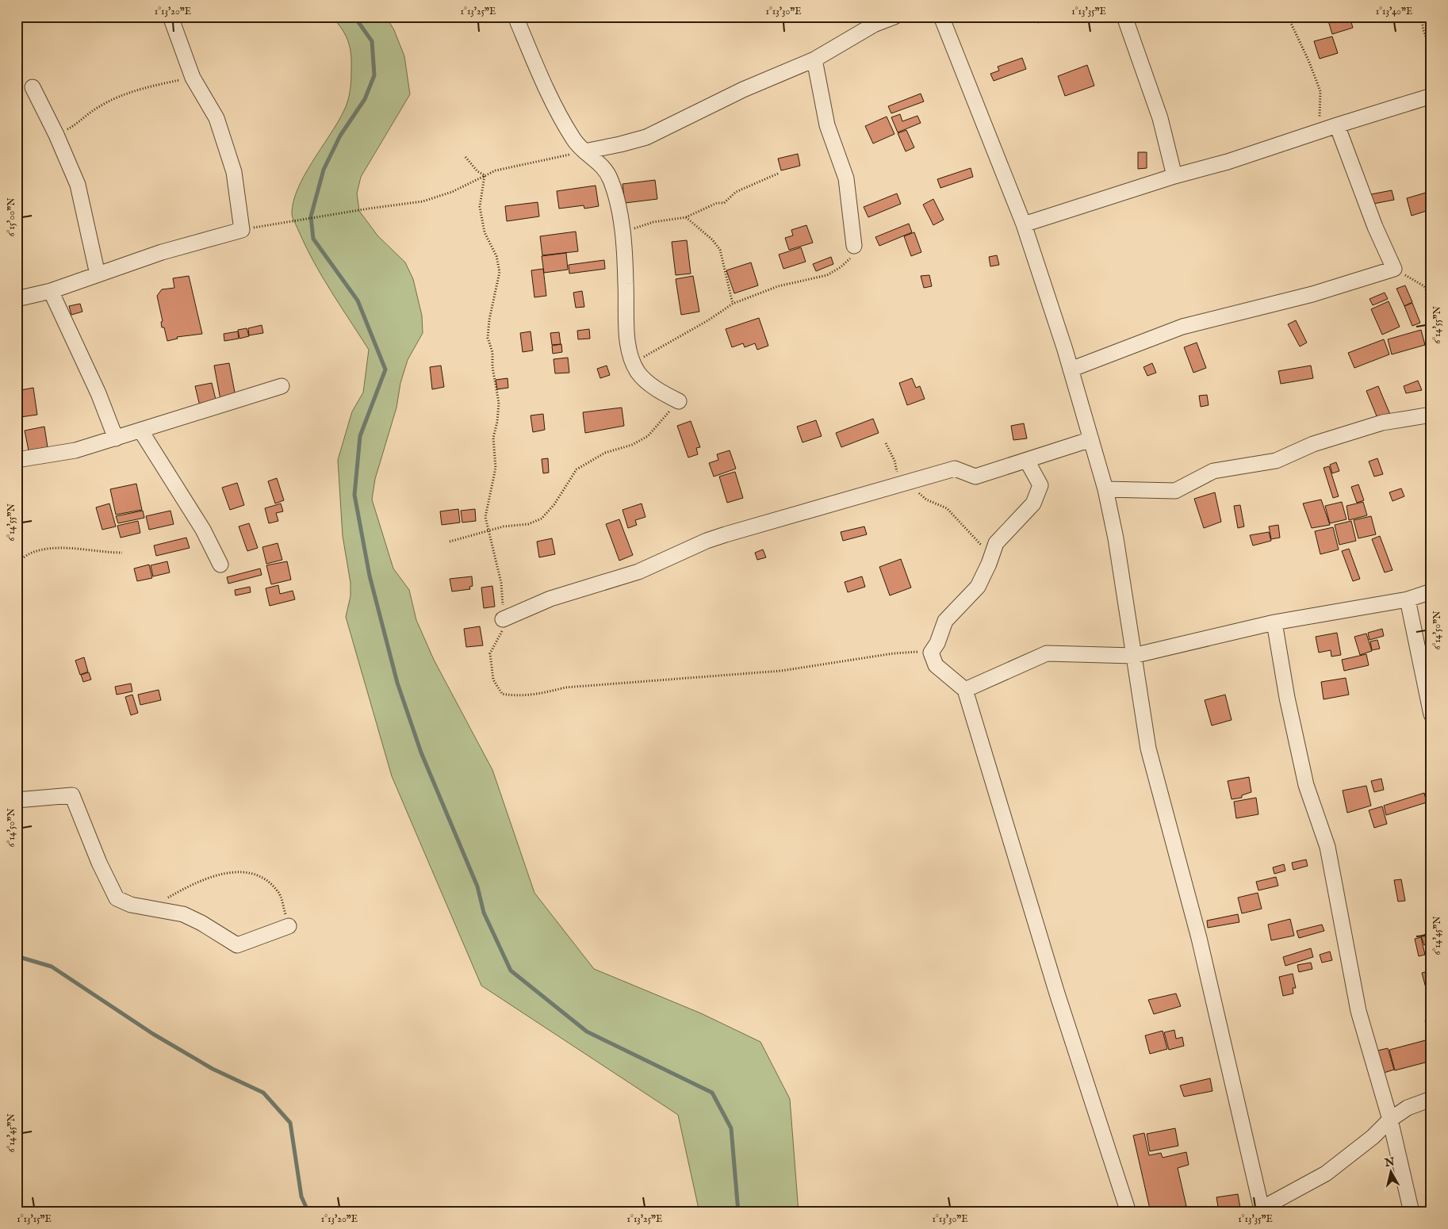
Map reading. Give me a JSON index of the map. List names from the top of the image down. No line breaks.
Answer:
{"north":"top","coordinates":["1°13'20\"E","1°13'25\"E","1°13'30\"E","1°13'35\"E","1°13'40\"E","6°15'00\"N","6°14'55\"N","6°14'50\"N","6°14'45\"N","1°13'15\"E"]}
